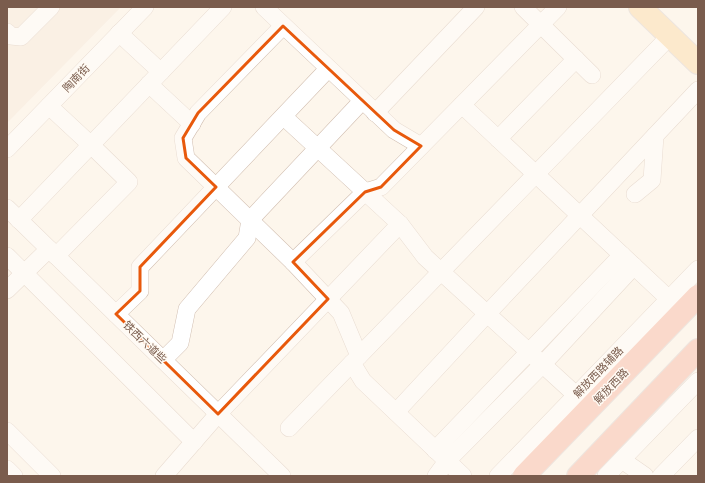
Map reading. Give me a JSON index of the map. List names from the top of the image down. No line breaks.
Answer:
{"streets":{"highway":["解放西路"],"street":["陶南街","铁西六道些","解放西路辅路"]}}
